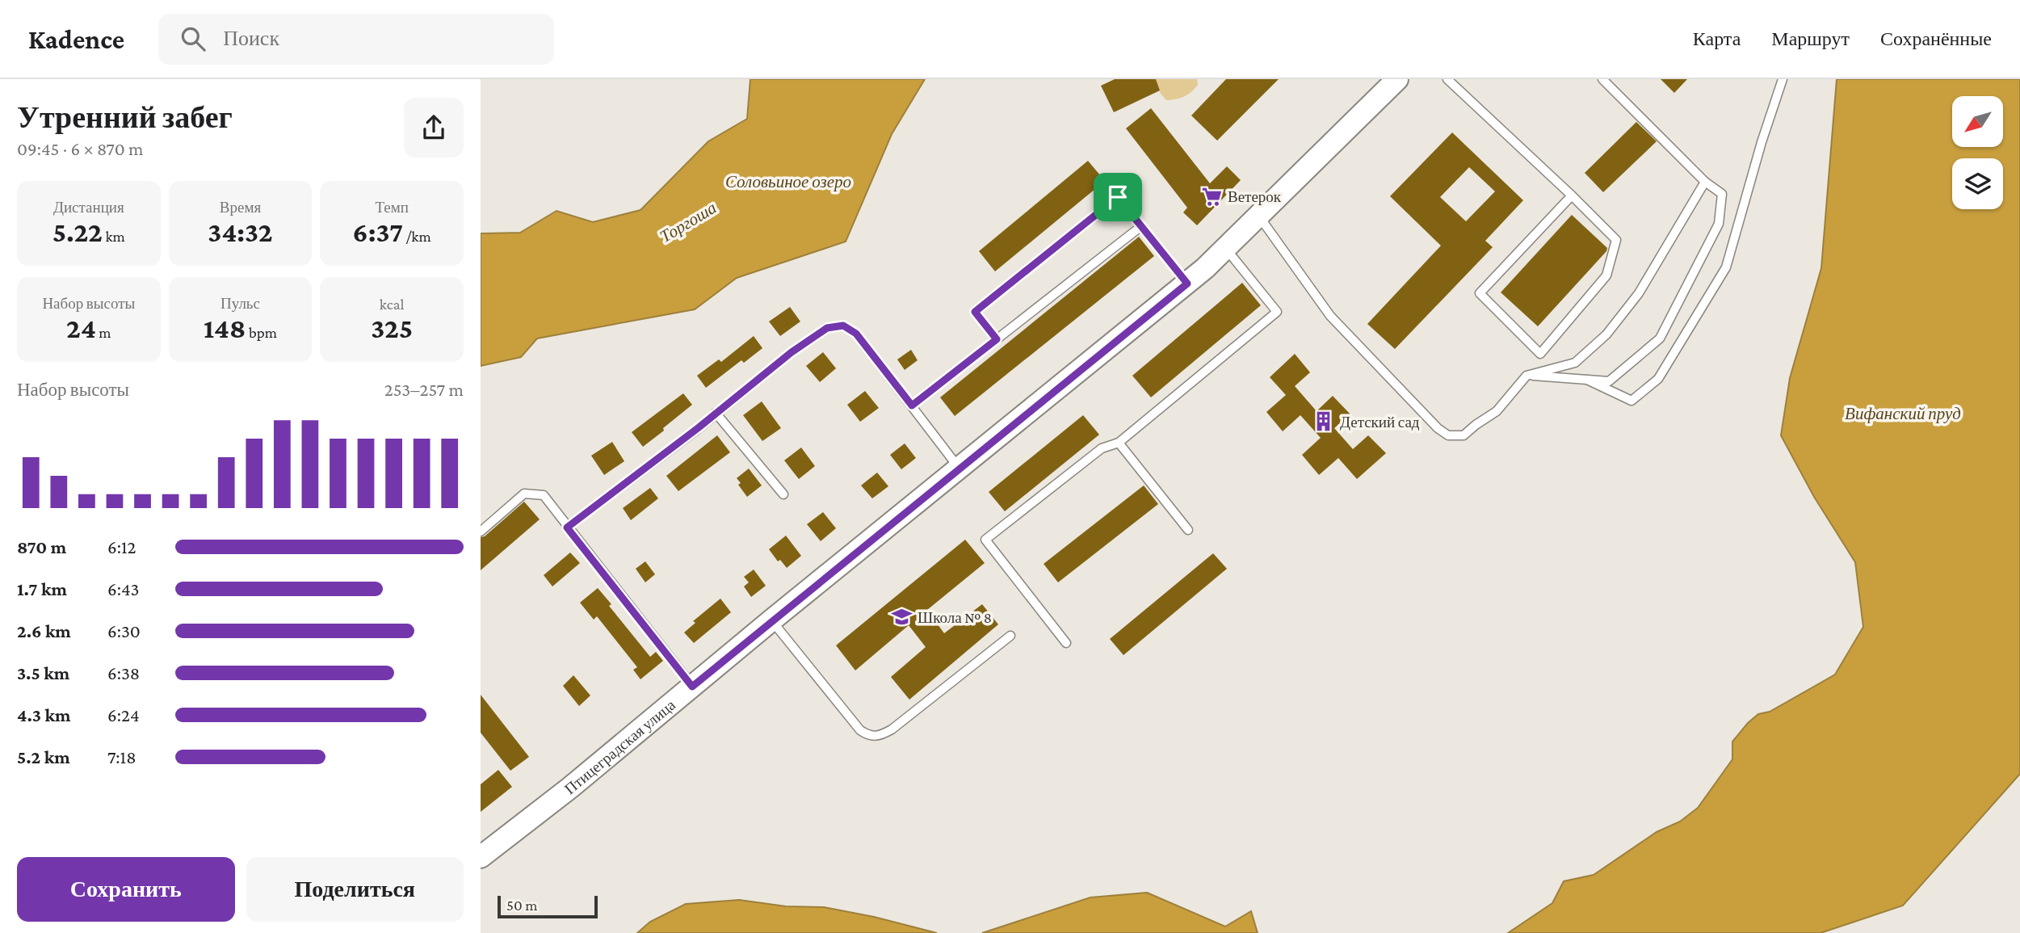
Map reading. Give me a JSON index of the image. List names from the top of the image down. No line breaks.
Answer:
{"streets":{"street":["Птицеградская улица"]},"water":["Соловьиное озеро","Торгоша","Вифанский пруд"],"places":{"supermarket":["Ветерок"],"building":["Детский сад"],"school or university":["Школа № 8"]},"scale_bar":"50 m","north":"bottom left","page":{"header":"Kadence","search":"Поиск","nav":["Карта","Маршрут","Сохранённые"],"heading":["Утренний забег","09:45 · 6 × 870 m"],"stats":[["Дистанция","5.22 km"],["Время","34:32"],["Темп","6:37 /km"],["Набор высоты","24 m"],["Пульс","148 bpm"],["kcal","325"]],"chart":["Набор высоты","253–257 m"],"list":[{"name":"870 m","note":"6:12"},{"name":"1.7 km","note":"6:43"},{"name":"2.6 km","note":"6:30"},{"name":"3.5 km","note":"6:38"},{"name":"4.3 km","note":"6:24"},{"name":"5.2 km","note":"7:18"}],"buttons":["Сохранить","Поделиться"],"scale":"50 m"}}
